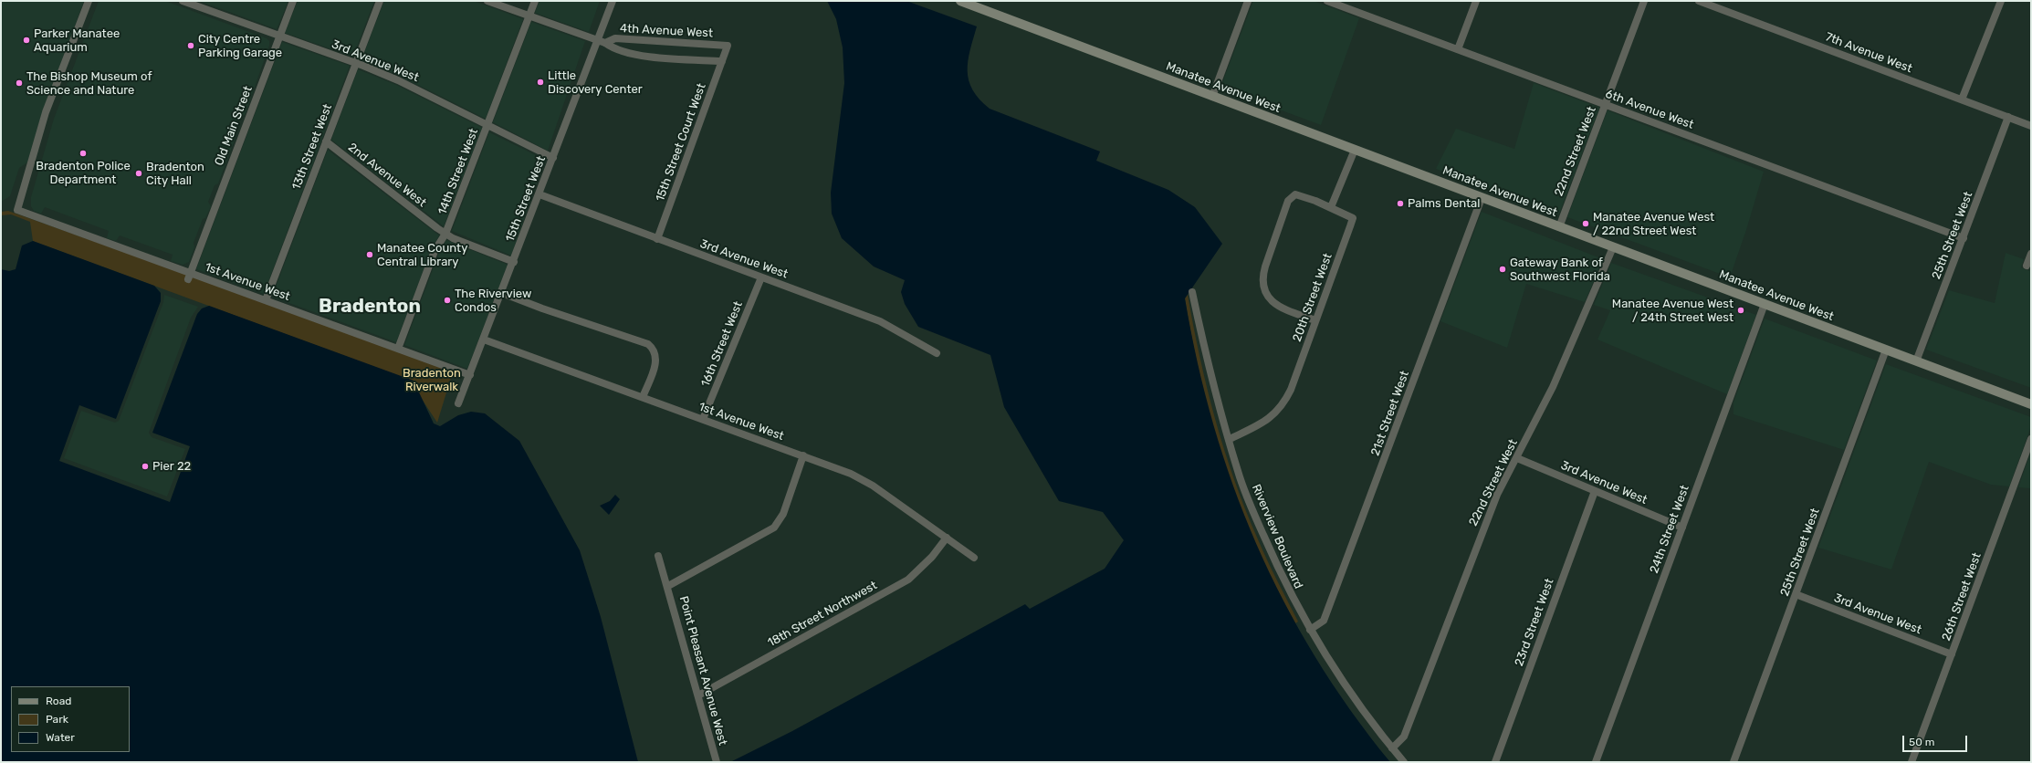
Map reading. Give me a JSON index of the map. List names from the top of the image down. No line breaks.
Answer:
{"streets":{"main road":["Manatee Avenue West"],"street":["4th Avenue West","7th Avenue West","3rd Avenue West","6th Avenue West","Old Main Street","15th Street Court West","13th Street West","22nd Street West","14th Street West","2nd Avenue West","15th Street West","25th Street West","1st Avenue West","20th Street West","16th Street West","21st Street West","24th Street West","Riverview Boulevard","26th Street West","18th Street Northwest","23rd Street West","Point Pleasant Avenue West"]},"crossings":[["4th Avenue West","15th Street Court West"],["4th Avenue West","14th Street West"],["4th Avenue West","15th Street West"],["7th Avenue West","25th Street West"],["3rd Avenue West","Old Main Street"],["3rd Avenue West","15th Street Court West"],["3rd Avenue West","13th Street West"],["3rd Avenue West","22nd Street West"],["3rd Avenue West","14th Street West"],["3rd Avenue West","15th Street West"],["3rd Avenue West","25th Street West"],["3rd Avenue West","16th Street West"],["3rd Avenue West","24th Street West"],["3rd Avenue West","26th Street West"],["3rd Avenue West","23rd Street West"],["Manatee Avenue West","22nd Street West"],["Manatee Avenue West","25th Street West"],["Manatee Avenue West","21st Street West"],["Manatee Avenue West","24th Street West"],["6th Avenue West","22nd Street West"],["6th Avenue West","25th Street West"],["Old Main Street","1st Avenue West"],["13th Street West","2nd Avenue West"],["13th Street West","1st Avenue West"],["22nd Street West","Riverview Boulevard"],["14th Street West","2nd Avenue West"],["14th Street West","1st Avenue West"],["2nd Avenue West","15th Street West"],["15th Street West","1st Avenue West"],["1st Avenue West","16th Street West"],["1st Avenue West","18th Street Northwest"],["20th Street West","Riverview Boulevard"],["21st Street West","Riverview Boulevard"],["18th Street Northwest","Point Pleasant Avenue West"]],"districts":["Bradenton"],"parks":["Bradenton Riverwalk"],"places":["Parker Manatee Aquarium","City Centre Parking Garage","Little Discovery Center","The Bishop Museum of Science and Nature","Bradenton Police Department","Bradenton City Hall","Palms Dental","Manatee Avenue West / 22nd Street West","Manatee County Central Library","Gateway Bank of Southwest Florida","The Riverview Condos","Manatee Avenue West / 24th Street West","Pier 22"],"legend":["Road","Park","Water"],"scale_bar":"50 m"}
